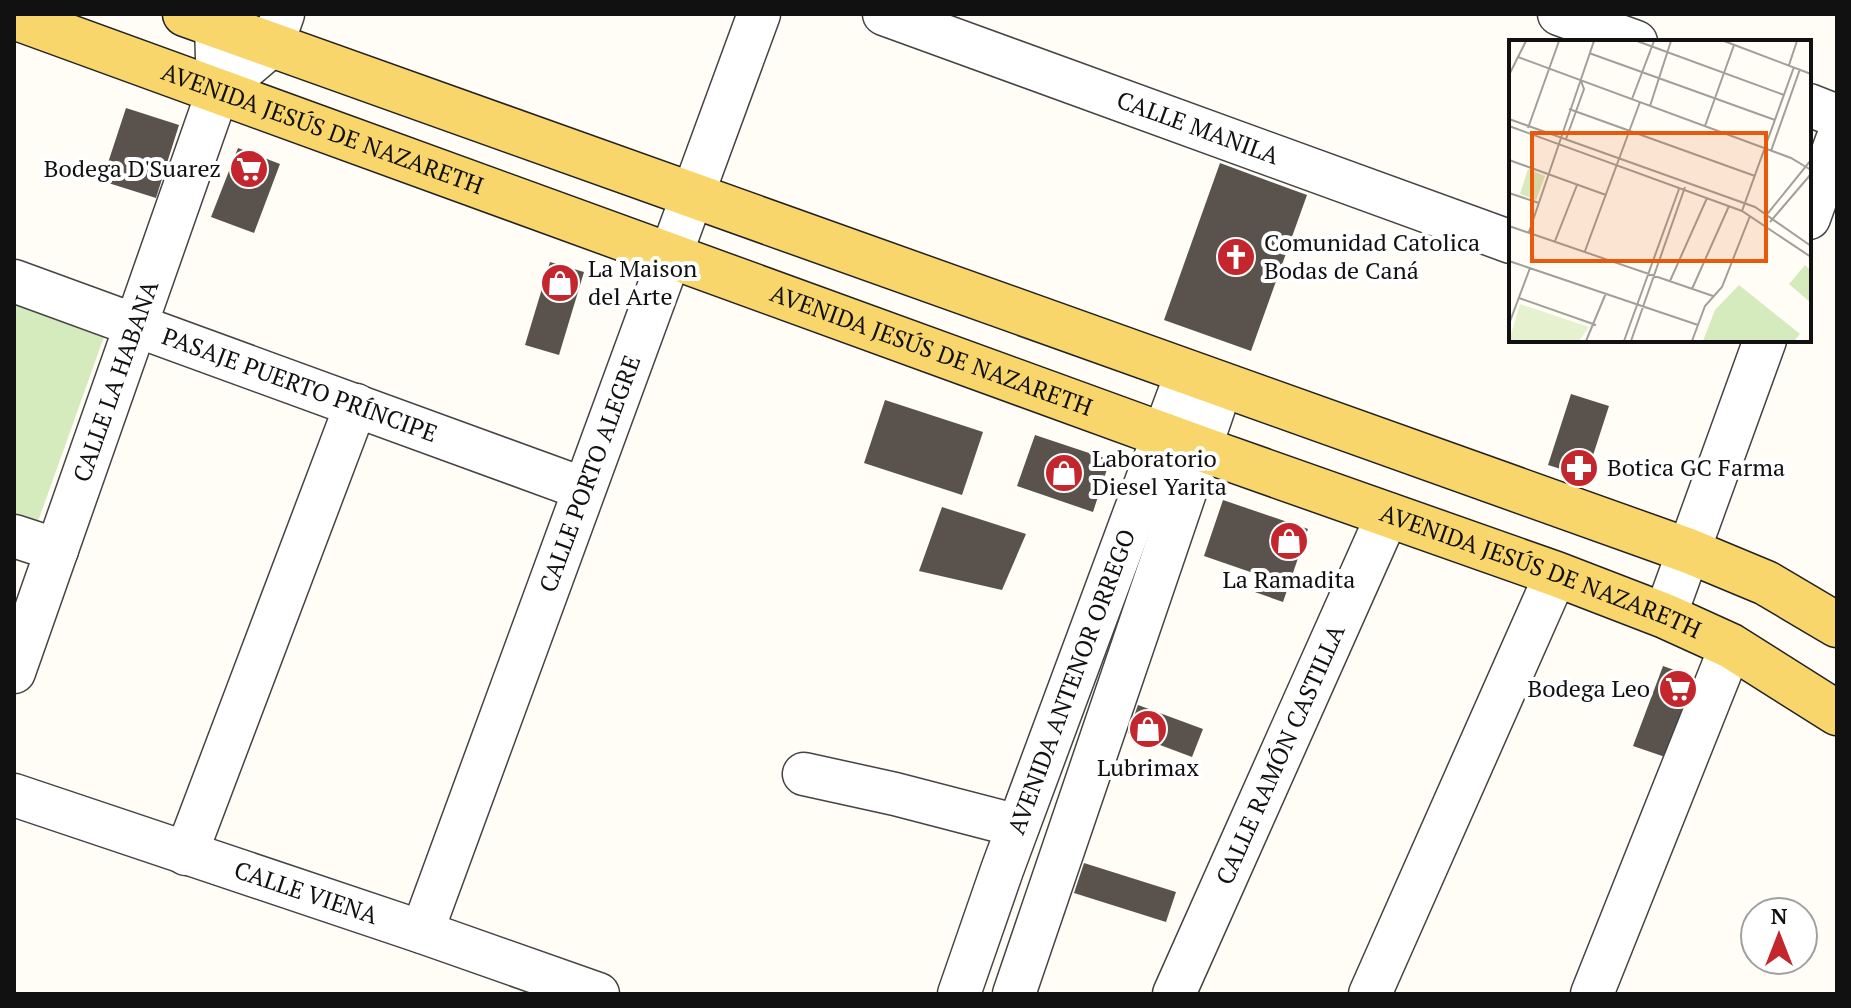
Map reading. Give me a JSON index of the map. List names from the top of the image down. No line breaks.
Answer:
{"streets":{"main road":["AVENIDA JESÚS DE NAZARETH"],"street":["CALLE MANILA","CALLE LA HABANA","PASAJE PUERTO PRÍNCIPE","CALLE PORTO ALEGRE","AVENIDA ANTENOR ORREGO","CALLE RAMÓN CASTILLA","CALLE VIENA"]},"crossings":[["AVENIDA JESÚS DE NAZARETH","CALLE LA HABANA"],["AVENIDA JESÚS DE NAZARETH","CALLE PORTO ALEGRE"],["AVENIDA JESÚS DE NAZARETH","AVENIDA ANTENOR ORREGO"],["AVENIDA JESÚS DE NAZARETH","CALLE RAMÓN CASTILLA"],["CALLE LA HABANA","PASAJE PUERTO PRÍNCIPE"],["PASAJE PUERTO PRÍNCIPE","CALLE PORTO ALEGRE"],["CALLE PORTO ALEGRE","CALLE VIENA"]],"places":{"supermarket":["Bodega D'Suarez","Bodega Leo"],"church":["Comunidad Catolica Bodas de Caná"],"shop":["La Maison del Arte","Laboratorio Diesel Yarita","La Ramadita","Lubrimax"],"pharmacy":["Botica GC Farma"]},"north":"top"}
